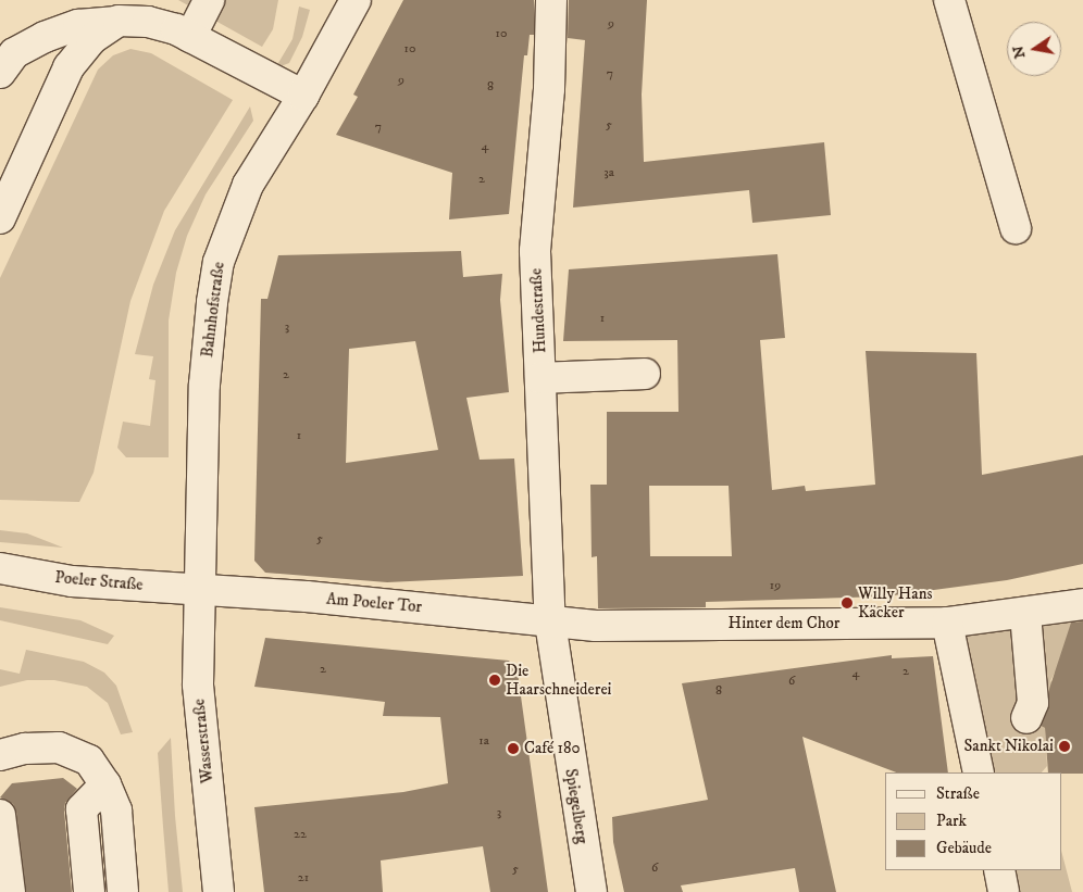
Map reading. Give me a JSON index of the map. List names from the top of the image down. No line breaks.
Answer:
{"streets":{"street":["Bahnhofstraße","Hundestraße","Poeler Straße","Am Poeler Tor","Hinter dem Chor","Wasserstraße","Spiegelberg"]},"crossings":[["Bahnhofstraße","Poeler Straße"],["Bahnhofstraße","Am Poeler Tor"],["Bahnhofstraße","Wasserstraße"],["Hundestraße","Am Poeler Tor"],["Hundestraße","Hinter dem Chor"],["Hundestraße","Spiegelberg"],["Poeler Straße","Am Poeler Tor"],["Poeler Straße","Wasserstraße"],["Am Poeler Tor","Hinter dem Chor"],["Am Poeler Tor","Wasserstraße"],["Am Poeler Tor","Spiegelberg"],["Hinter dem Chor","Spiegelberg"]],"places":["Willy Hans Käcker","Die Haarschneiderei","Sankt Nikolai","Café 180"],"house_numbers":["9","10","10","7","9","8","5","7","4","3a","2","1","3","2","1","5","19","2","2","4","6","8","1a","3","22","6","5","21"],"legend":["Straße","Park","Gebäude"],"north":"left"}
